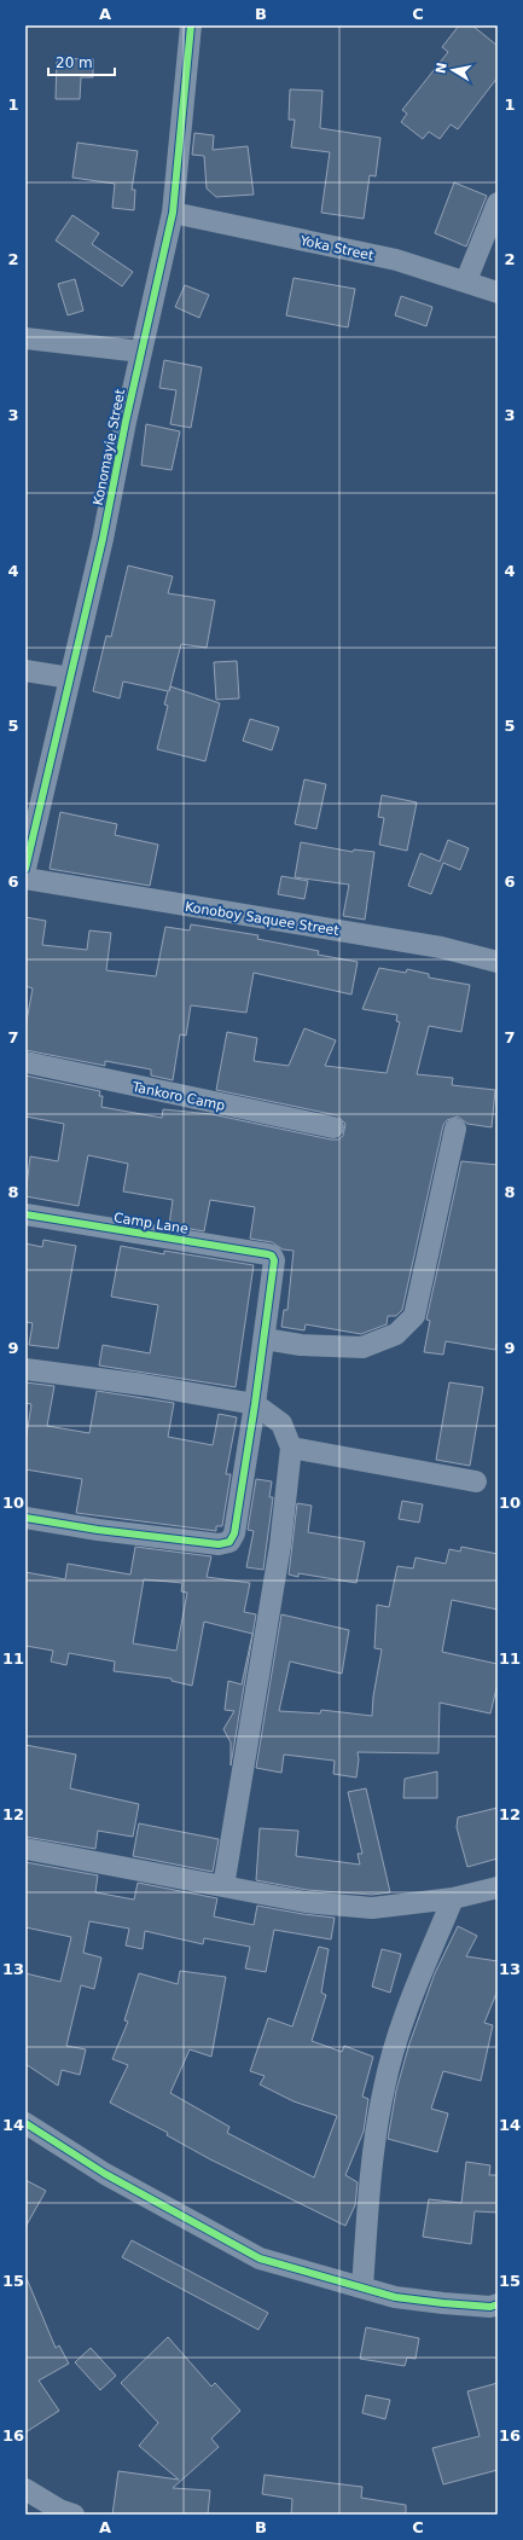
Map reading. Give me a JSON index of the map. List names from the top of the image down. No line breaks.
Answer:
{"streets":{"street":["Yoka Street","Konomayie Street","Konoboy Saquee Street","Tankoro Camp","Camp Lane"]},"crossings":[["Yoka Street","Konomayie Street"]],"scale_bar":"20 m","north":"left","grid":{"columns":["A","B","C"],"rows":["1","2","3","4","5","6","7","8","9","10","11","12","13","14","15","16"]}}
